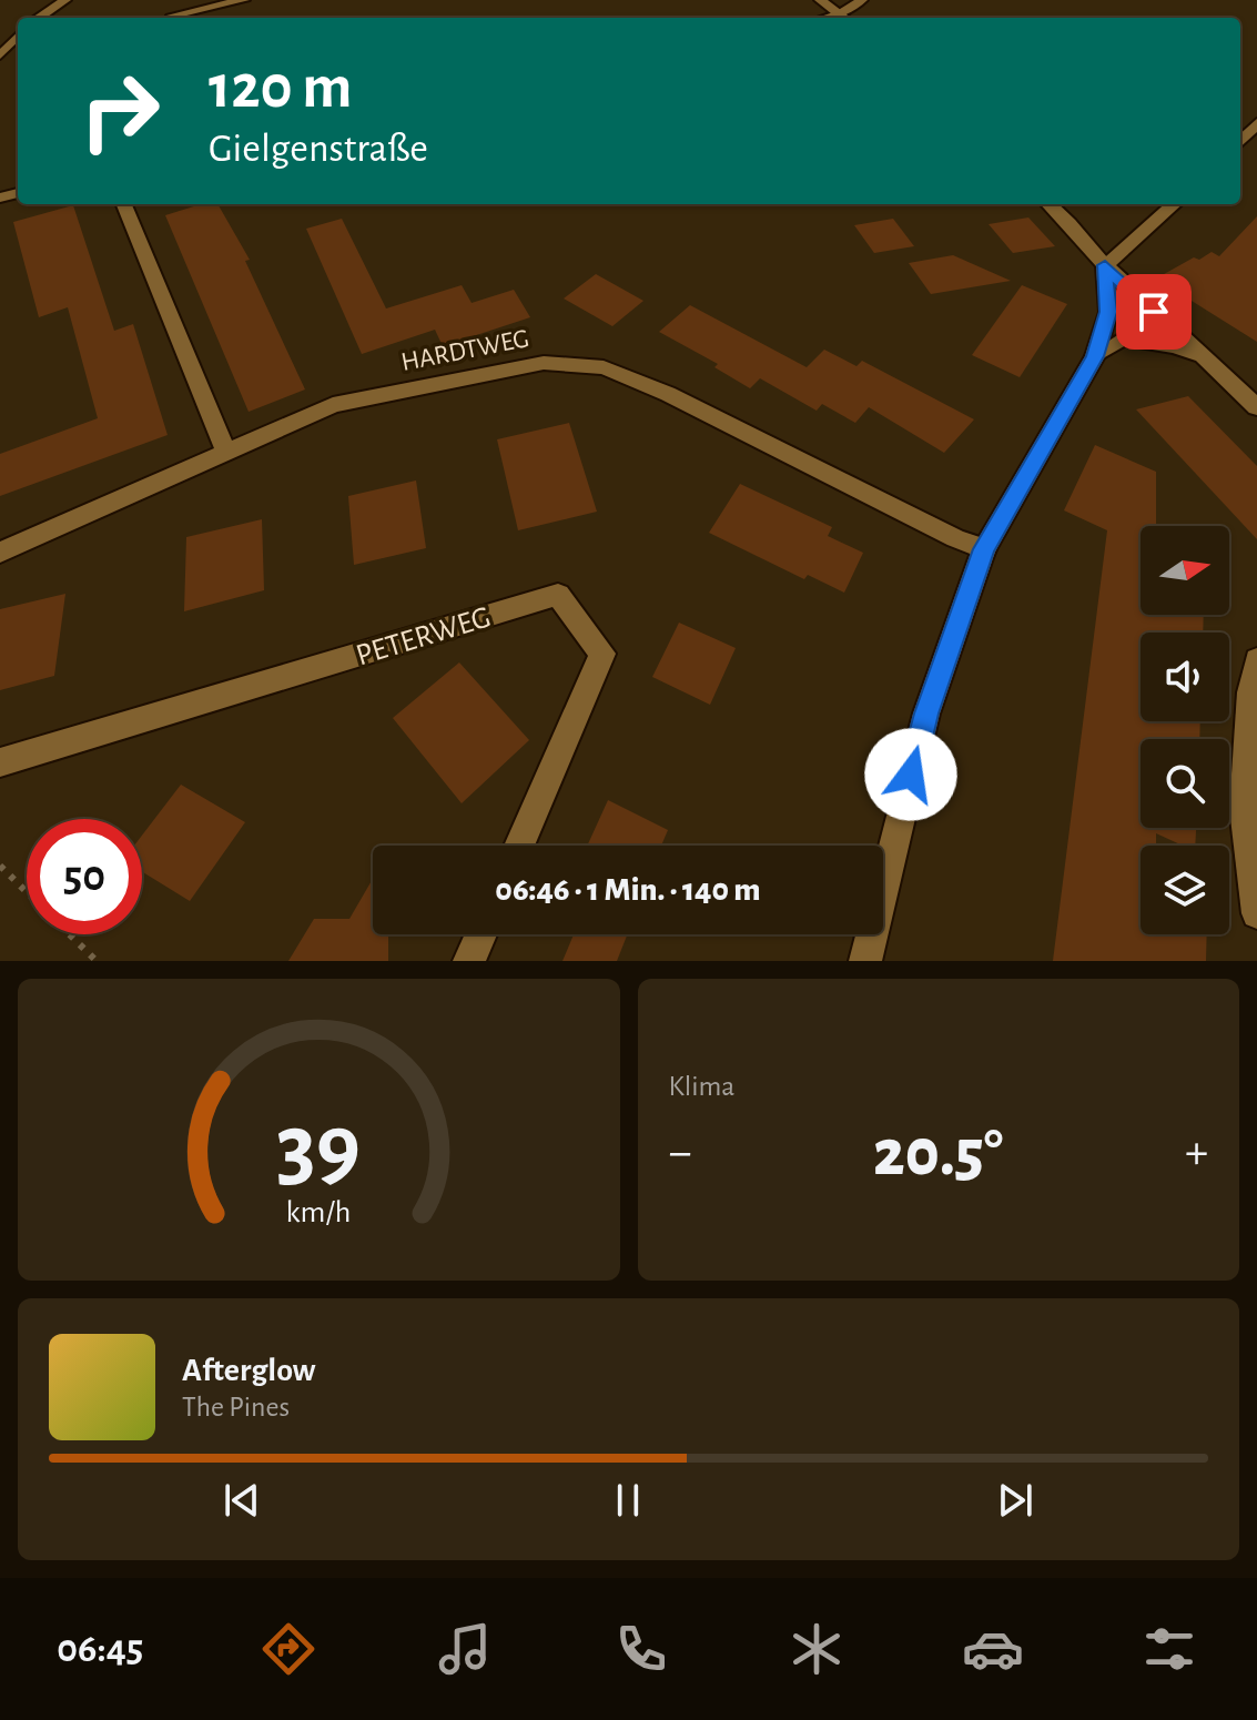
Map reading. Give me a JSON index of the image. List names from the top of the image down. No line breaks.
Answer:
{"streets":{"street":["HARDTWEG","PETERWEG"]},"north":"right","page":{"turn":["120 m","Gielgenstraße"],"limit":"50","trip":"06:46 · 1 Min. · 140 m","tile":"Klima","heat":["−","20.5°","+"],"song":["Afterglow","The Pines"],"tabs":"06:45","gauge":["39","km/h"]}}
